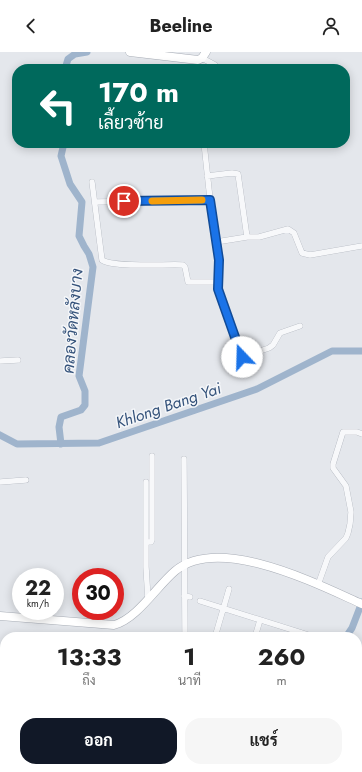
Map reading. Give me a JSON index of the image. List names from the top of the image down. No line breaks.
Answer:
{"water":["คลองวัดหลังบาง","Khlong Bang Yai"],"page":{"header":"Beeline","turn":["170 m","เลี้ยวซ้าย"],"speed":"22 km/h","limit":"30","eta":["13:33","ถึง","1","นาที","260","m"],"buttons":["ออก","แชร์"]}}
